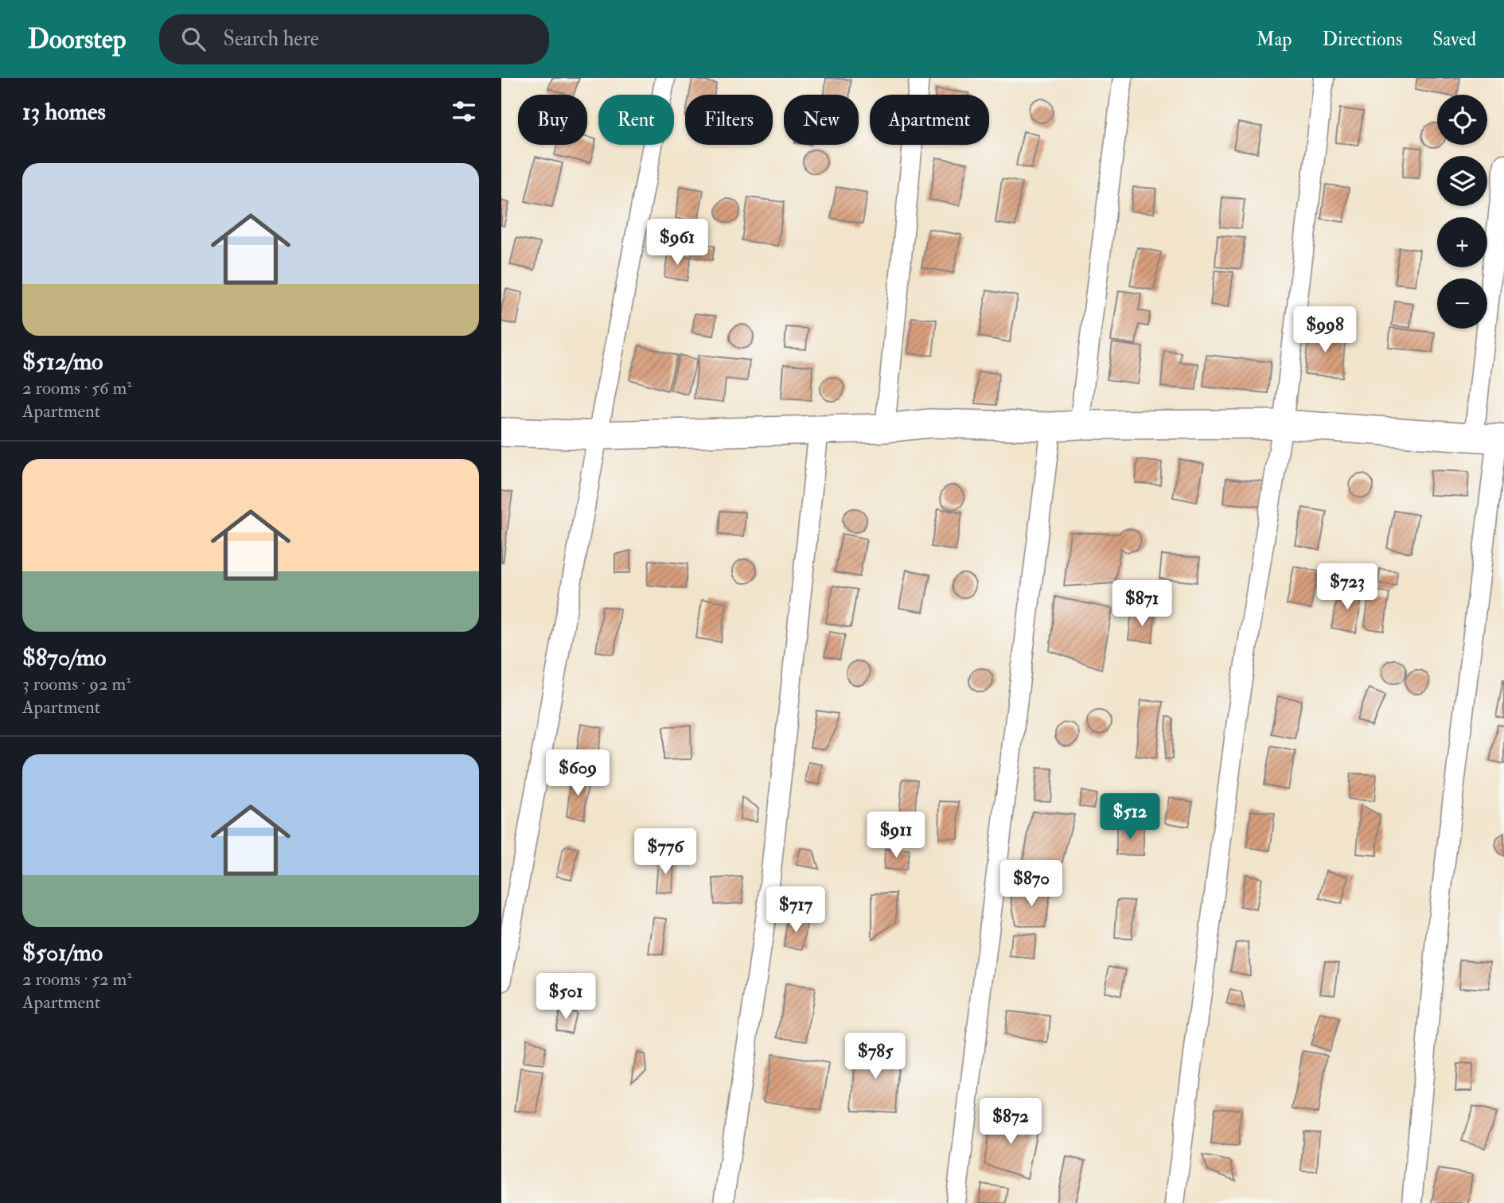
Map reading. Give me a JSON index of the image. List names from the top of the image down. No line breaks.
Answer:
{"page":{"header":"Doorstep","search":"Search here","nav":["Map","Directions","Saved"],"heading":"13 homes","map_buttons":["+","−"],"chip":["Buy","Rent","Filters","New","Apartment"],"list":[{"name":"$512/mo","note":"2 rooms · 56 m² · Apartment"},{"name":"$870/mo","note":"3 rooms · 92 m² · Apartment"},{"name":"$501/mo","note":"2 rooms · 52 m² · Apartment"}],"price":["$961","$998","$723","$871","$609","$512","$911","$776","$870","$717","$501","$785","$872"]}}
